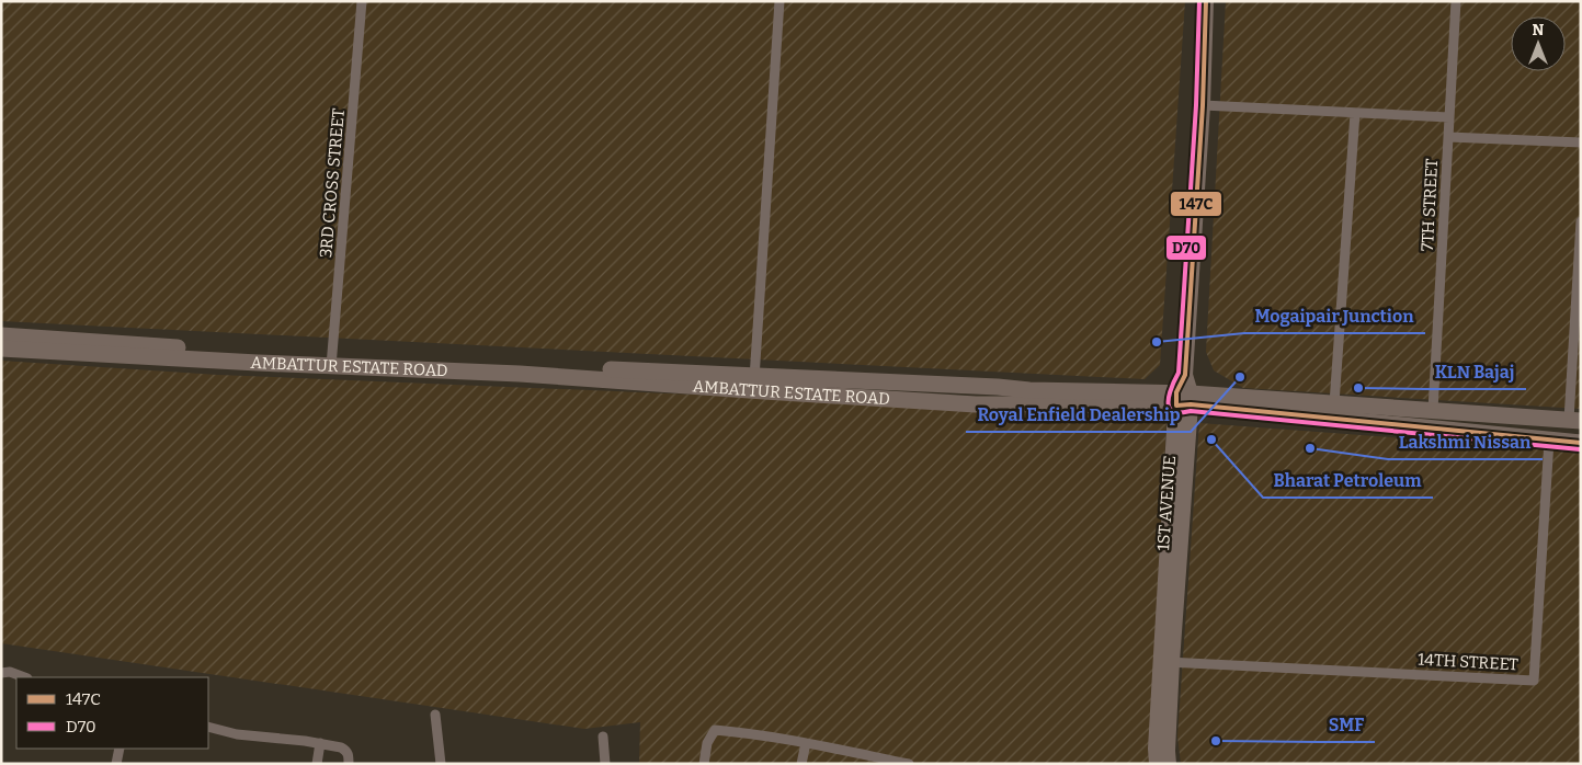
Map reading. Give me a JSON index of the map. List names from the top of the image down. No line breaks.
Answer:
{"streets":{"main road":["AMBATTUR ESTATE ROAD","1ST AVENUE"],"street":["3RD CROSS STREET","7TH STREET","14TH STREET"]},"crossings":[["3RD CROSS STREET","AMBATTUR ESTATE ROAD"],["7TH STREET","AMBATTUR ESTATE ROAD"],["AMBATTUR ESTATE ROAD","1ST AVENUE"],["AMBATTUR ESTATE ROAD","14TH STREET"],["1ST AVENUE","14TH STREET"]],"places":["Mogaipair Junction","Royal Enfield Dealership","KLN Bajaj","Bharat Petroleum","Lakshmi Nissan","SMF"],"lines":["transit line 147C","transit line D70"],"legend":["147C","D70"],"north":"top"}
